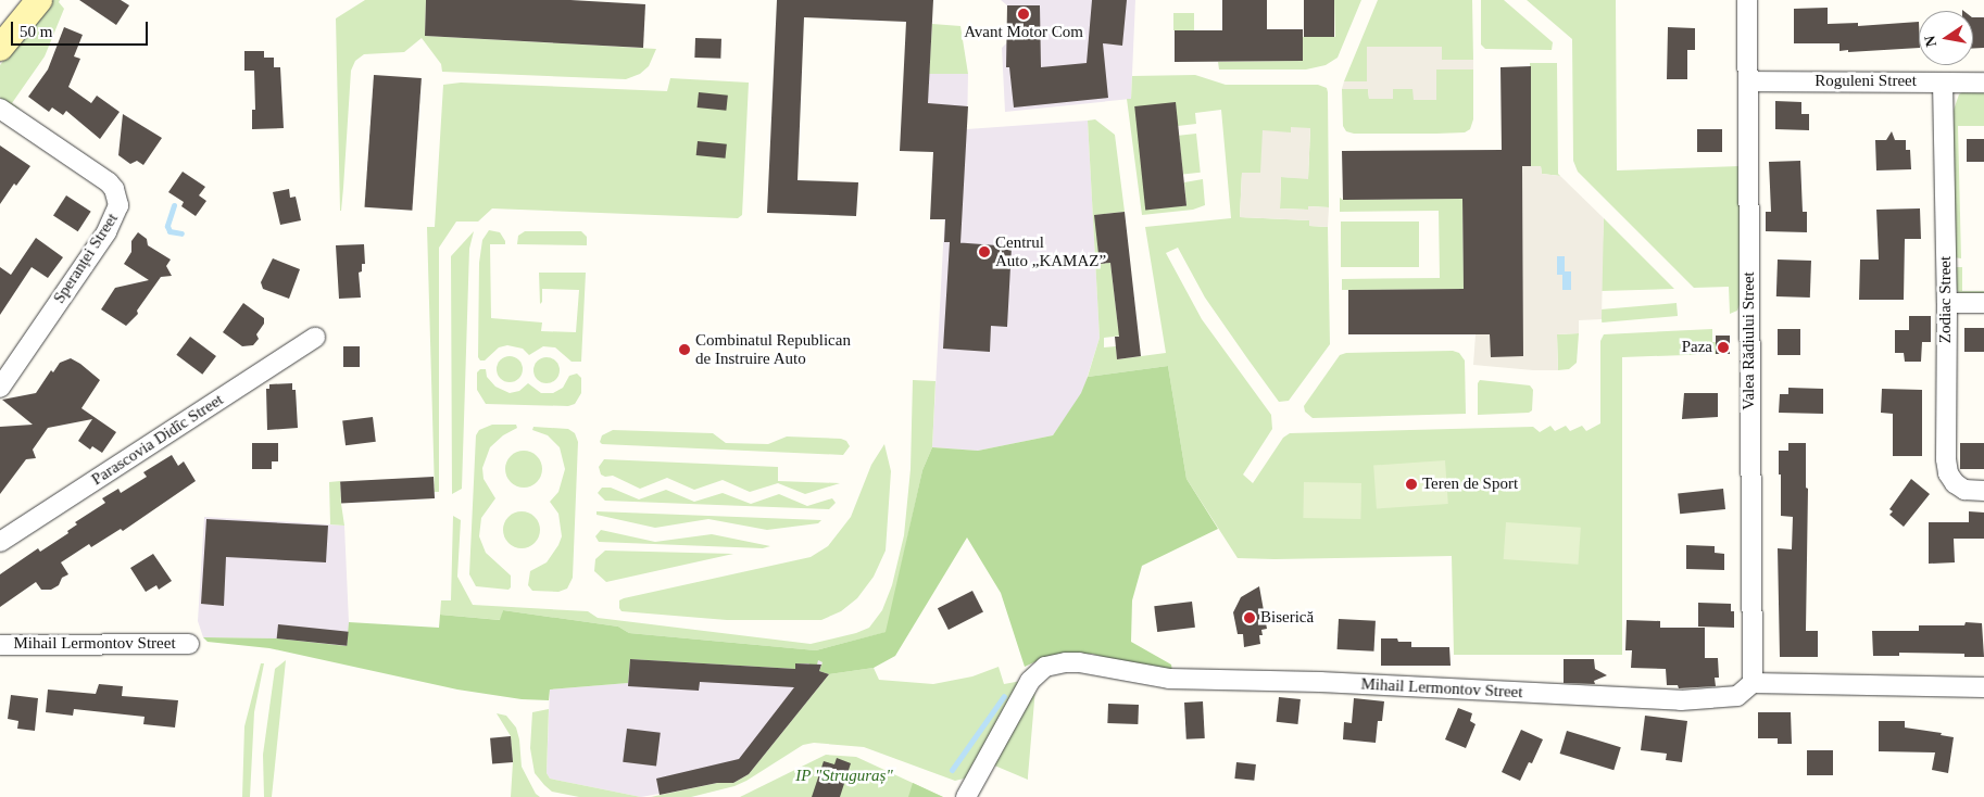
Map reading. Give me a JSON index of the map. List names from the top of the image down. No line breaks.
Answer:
{"streets":{"street":["Roguleni Street","Speranței Street","Zodiac Street","Valea Rădiului Street","Parascovia Didîc Street","Mihail Lermontov Street"]},"crossings":[["Roguleni Street","Zodiac Street"],["Roguleni Street","Valea Rădiului Street"],["Valea Rădiului Street","Mihail Lermontov Street"]],"parks":["IP \"Struguraș\""],"places":["Avant Motor Com","Centrul Auto „KAMAZ”","Paza","Combinatul Republican de Instruire Auto","Teren de Sport","Biserică"],"scale_bar":"50 m","north":"left"}
